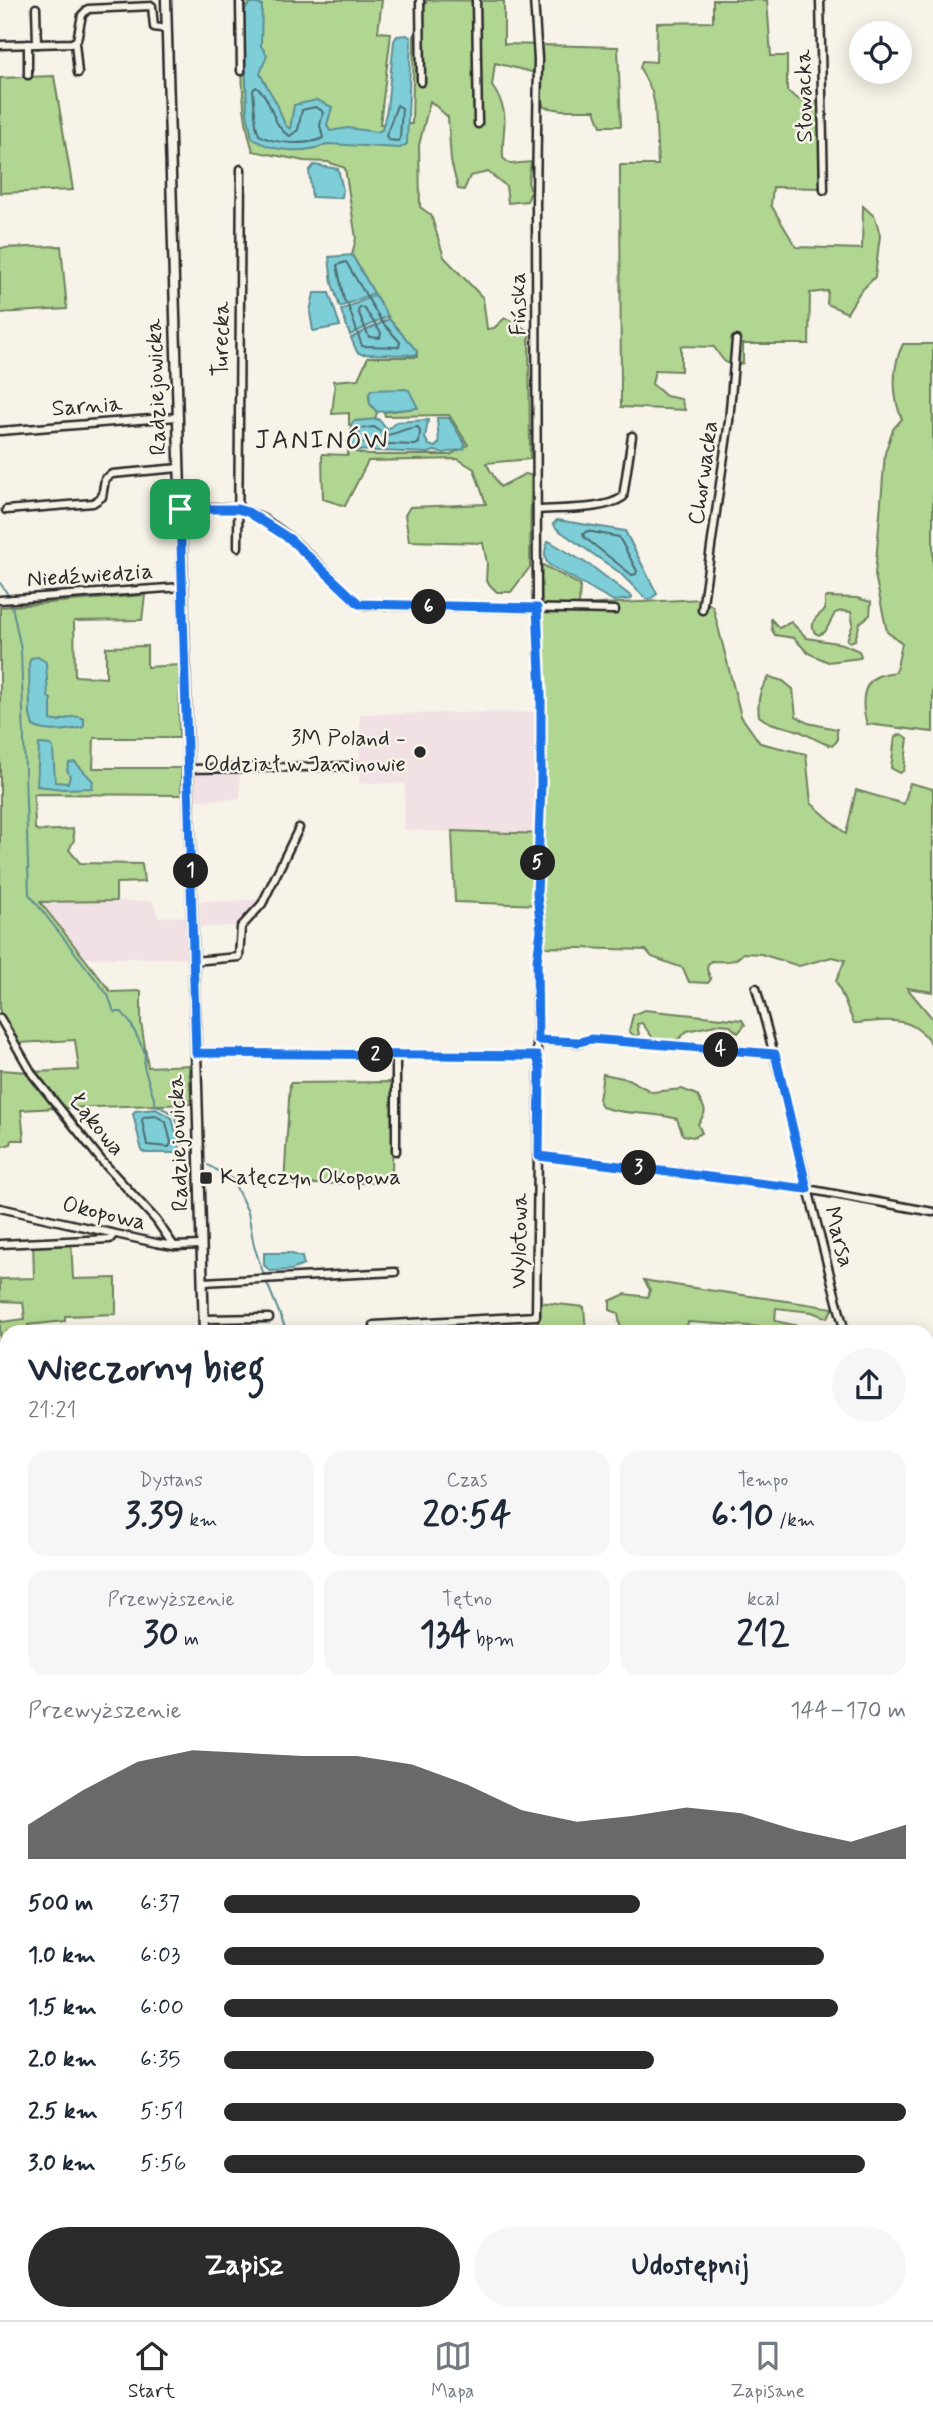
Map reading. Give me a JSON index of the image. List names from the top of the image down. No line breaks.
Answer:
{"streets":{"main road":["Radziejowicka"],"street":["Słowacka","Fińska","Turecka","Sarnia","Chorwacka","Niedźwiedzia","Łąkowa","Okopowa","Marsa","Wylotowa"]},"crossings":[["Fińska","Wylotowa"],["Radziejowicka","Sarnia"],["Radziejowicka","Niedźwiedzia"],["Radziejowicka","Okopowa"],["Łąkowa","Okopowa"]],"districts":["JANINÓW"],"places":{"other":["3M Poland - Oddział w Janinowie"],"transit":["Kałęczyn Okopowa"]},"page":{"pins":["6","5","1","4","2","3"],"heading":["Wieczorny bieg","21:21"],"stats":[["Dystans","3.39 km"],["Czas","20:54"],["Tempo","6:10 /km"],["Przewyższenie","30 m"],["Tętno","134 bpm"],["kcal","212"]],"chart":["Przewyższenie","144–170 m"],"list":[{"name":"500 m","note":"6:37"},{"name":"1.0 km","note":"6:03"},{"name":"1.5 km","note":"6:00"},{"name":"2.0 km","note":"6:35"},{"name":"2.5 km","note":"5:51"},{"name":"3.0 km","note":"5:56"}],"buttons":["Zapisz","Udostępnij"],"tabs":["Start","Mapa","Zapisane"]}}
